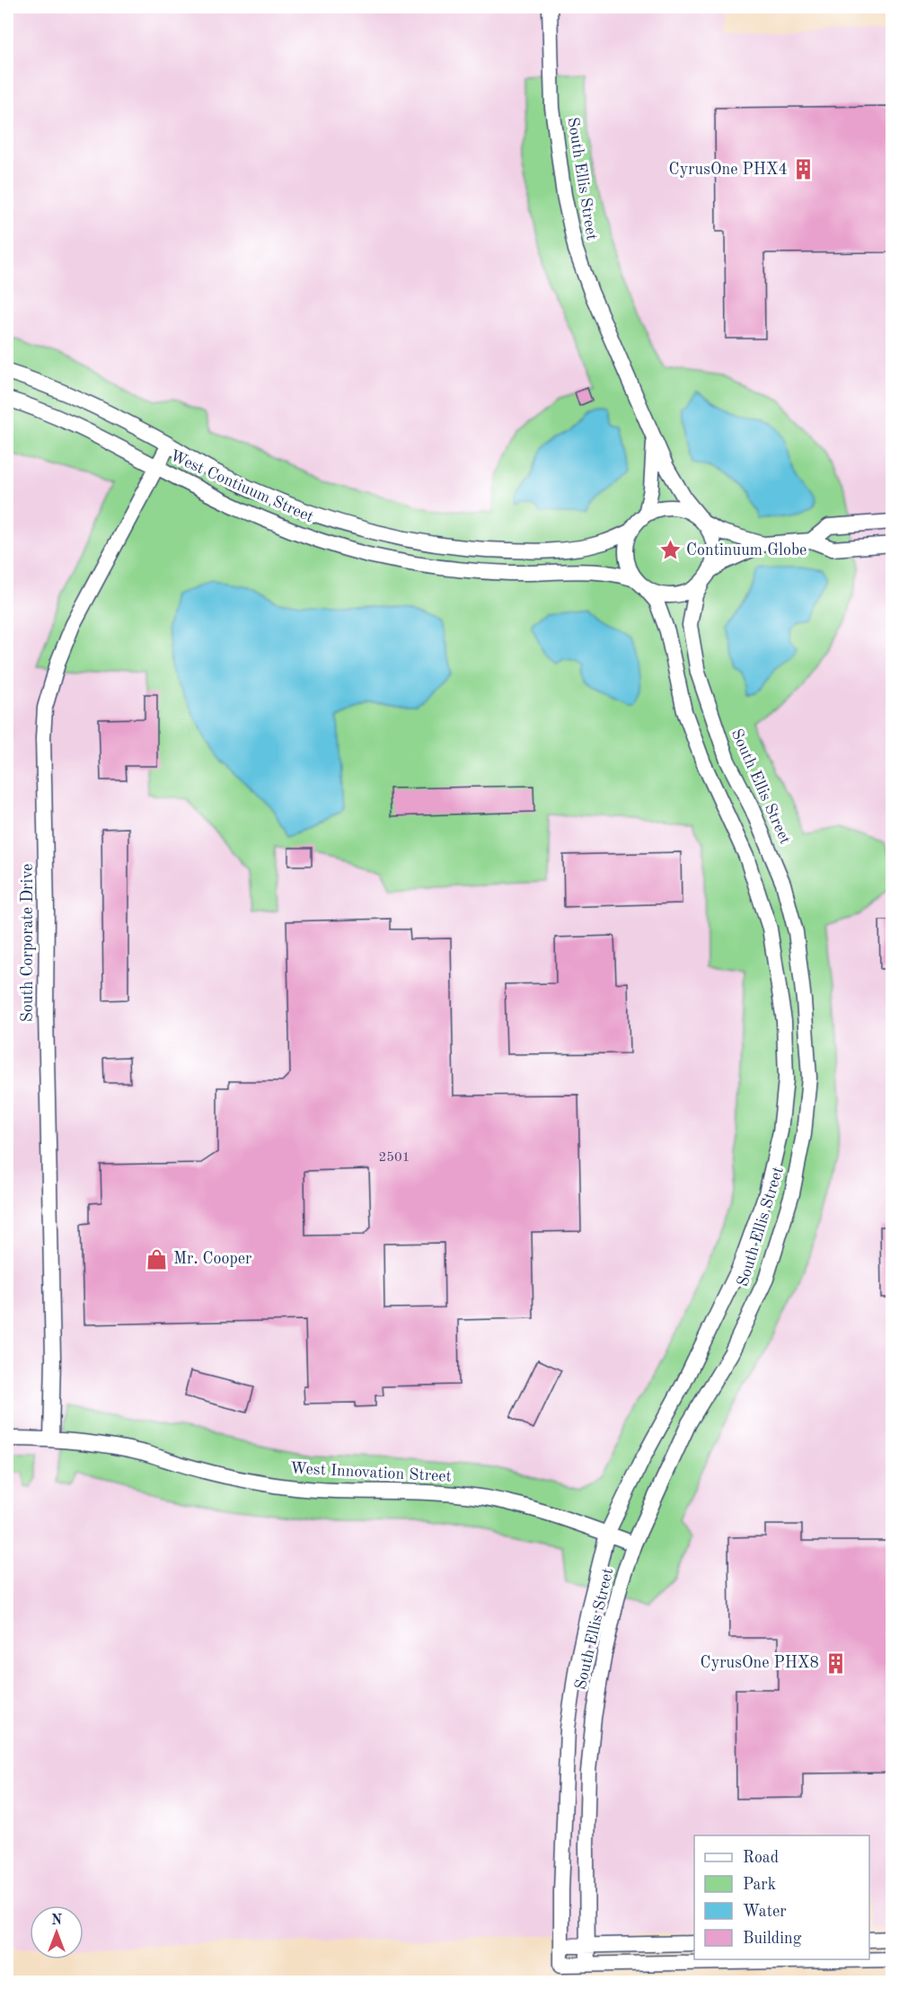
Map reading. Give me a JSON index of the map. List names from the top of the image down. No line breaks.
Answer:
{"streets":{"street":["South Ellis Street","West Contiuum Street","South Corporate Drive","West Innovation Street"]},"crossings":[["South Ellis Street","West Contiuum Street"],["South Ellis Street","West Innovation Street"],["West Contiuum Street","South Corporate Drive"],["South Corporate Drive","West Innovation Street"]],"places":{"building":["CyrusOne PHX4","CyrusOne PHX8"],"place":["Continuum Globe"],"shop":["Mr. Cooper"]},"house_numbers":["2501"],"legend":["Road","Park","Water","Building"],"north":"top"}
